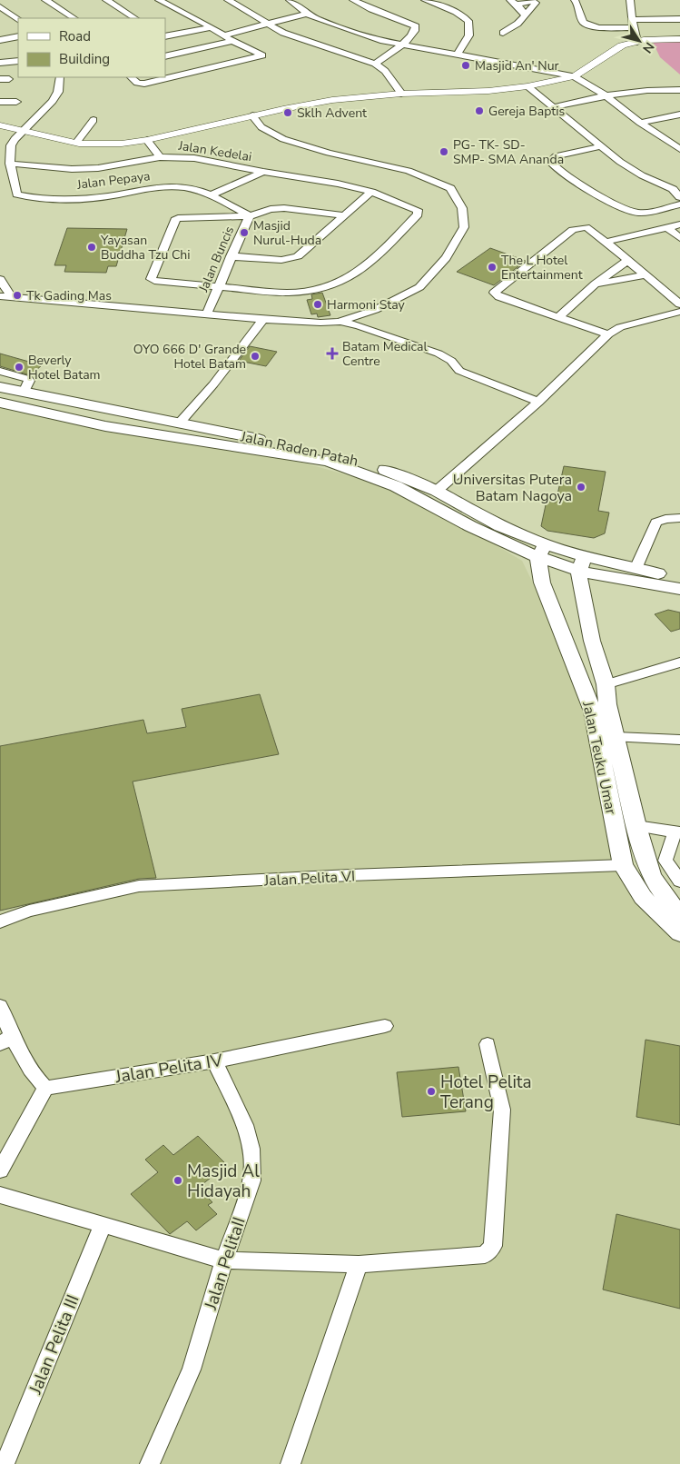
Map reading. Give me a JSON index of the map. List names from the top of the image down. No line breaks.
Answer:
{"streets":{"main road":["Jalan Raden Patah","Jalan Teuku Umar"],"street":["Jalan Kedelai","Jalan Pepaya","Jalan Buncis","Jalan Pelita VI","Jalan Pelita IV","Jalan PelitaII","Jalan Pelita III"]},"crossings":[["Jalan Kedelai","Jalan Pepaya"],["Jalan Kedelai","Jalan Buncis"],["Jalan Pepaya","Jalan Buncis"],["Jalan Raden Patah","Jalan Teuku Umar"],["Jalan Teuku Umar","Jalan Pelita VI"],["Jalan Pelita IV","Jalan PelitaII"]],"places":{"other":["Masjid An' Nur","Gereja Baptis","Sklh Advent","PG- TK- SD- SMP- SMA Ananda","Masjid Nurul-Huda","Yayasan Buddha Tzu Chi","The L Hotel Entertainment","Tk Gading Mas","Harmoni Stay","OYO 666 D' Grande Hotel Batam","Beverly Hotel Batam","Universitas Putera Batam Nagoya","Hotel Pelita Terang","Masjid Al Hidayah"],"health":["Batam Medical Centre"]},"legend":["Road","Building"],"north":"bottom right"}
